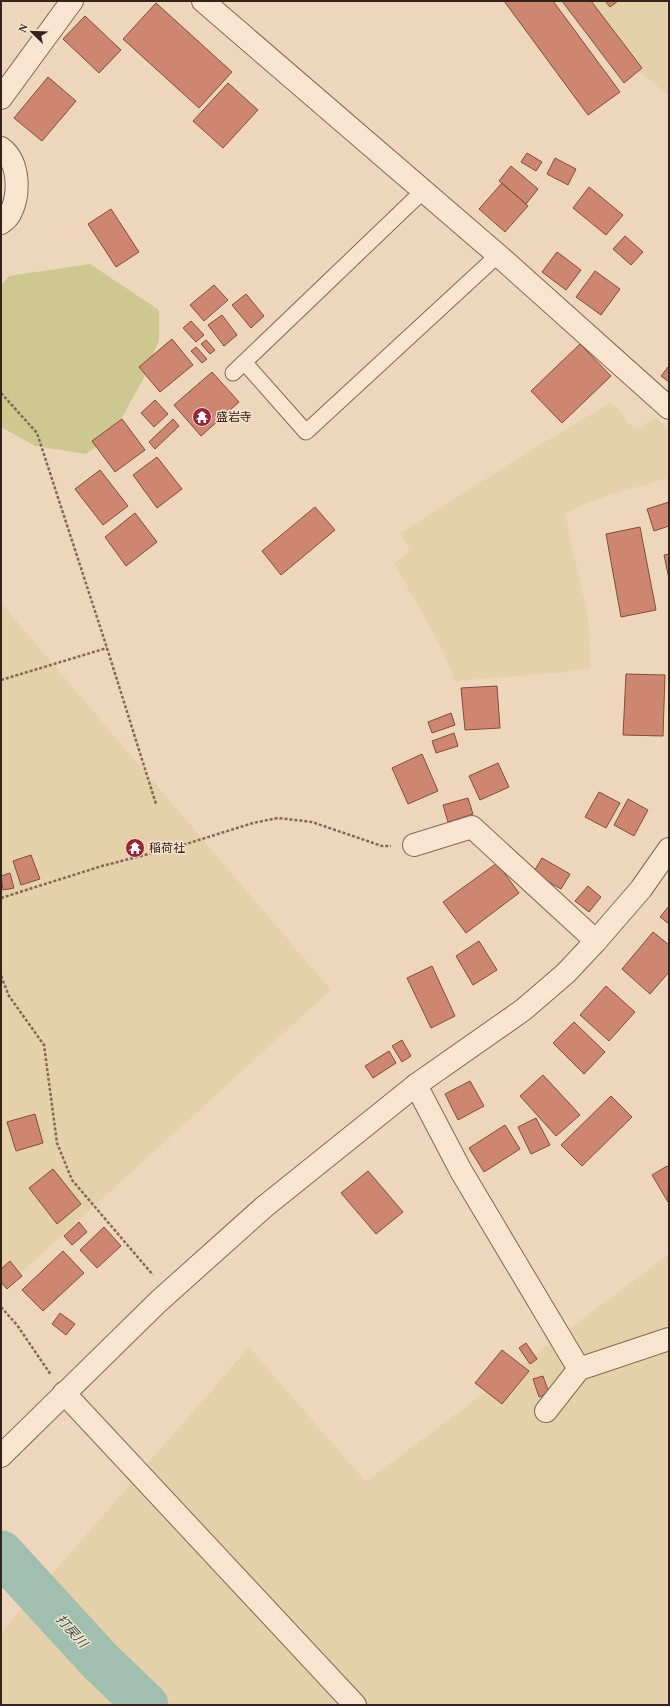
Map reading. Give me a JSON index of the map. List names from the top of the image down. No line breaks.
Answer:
{"water":["打戻川"],"places":{"temple":["盛岩寺","稲荷社"]},"north":"top left"}
